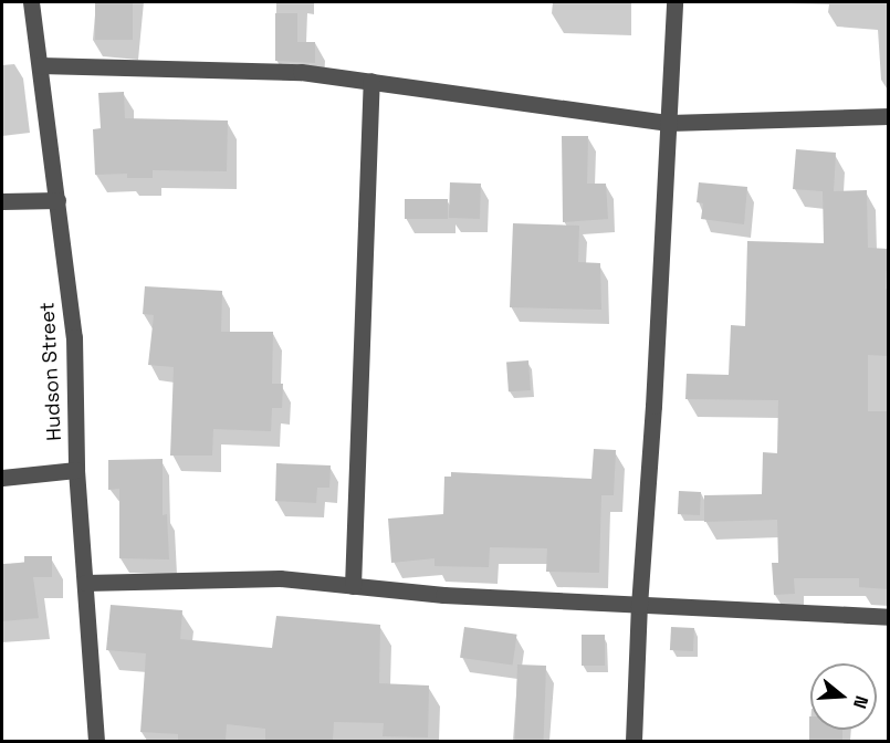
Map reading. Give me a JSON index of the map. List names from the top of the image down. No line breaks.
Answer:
{"streets":{"street":["Hudson Street"]},"north":"right"}
